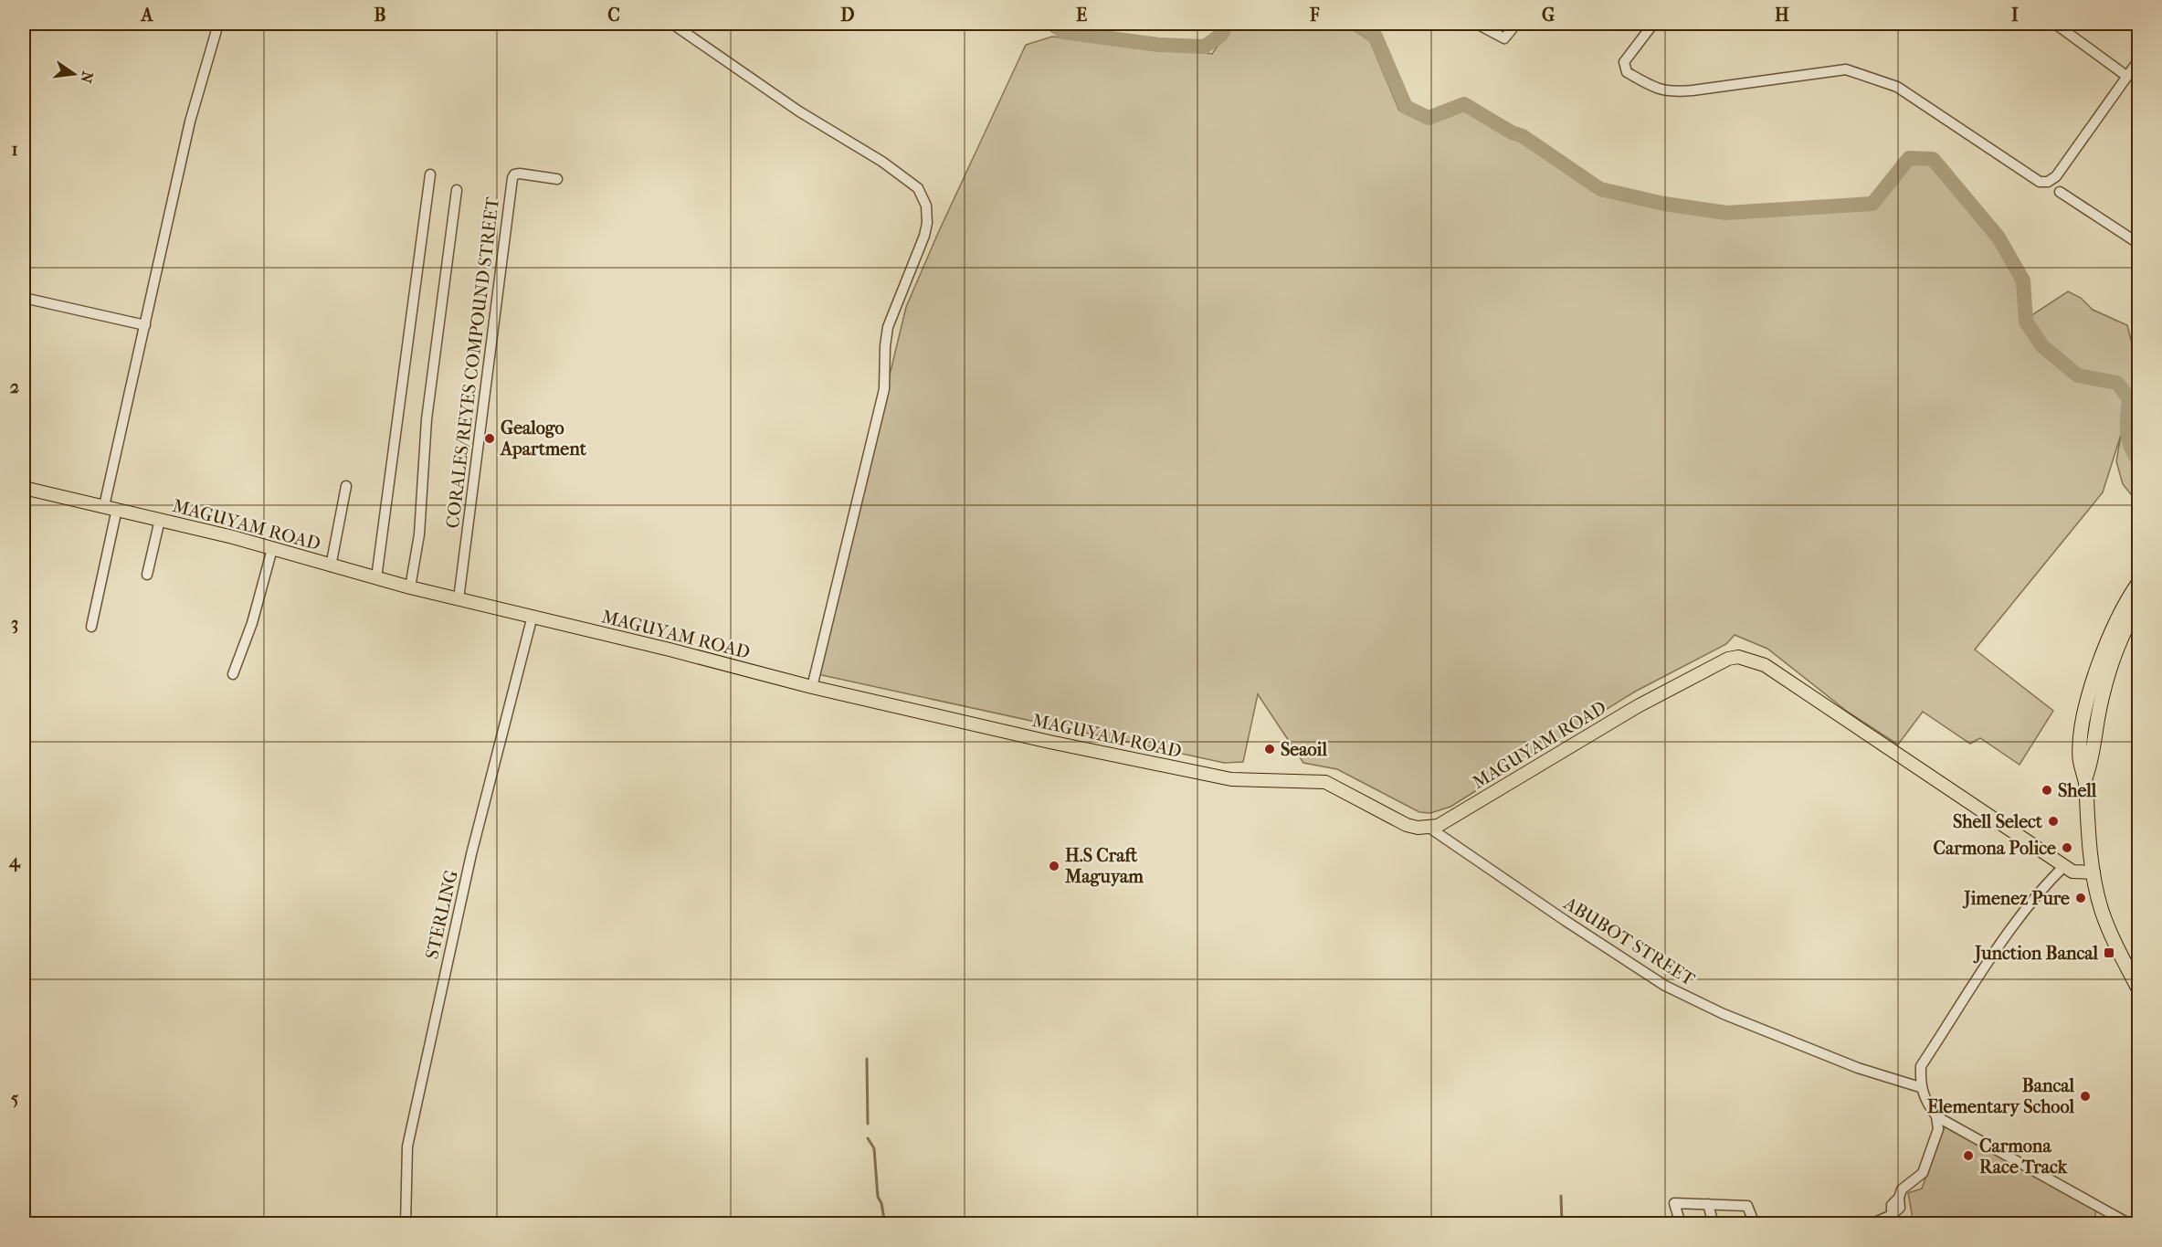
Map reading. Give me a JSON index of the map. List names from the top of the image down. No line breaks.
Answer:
{"streets":{"main road":["MAGUYAM ROAD"],"street":["CORALES/REYES COMPOUND STREET","STERLING","ABUBOT STREET"]},"crossings":[["CORALES/REYES COMPOUND STREET","MAGUYAM ROAD"],["MAGUYAM ROAD","STERLING"],["MAGUYAM ROAD","ABUBOT STREET"]],"places":{"other":["Gealogo Apartment","Seaoil","Shell","Shell Select","Carmona Police","H.S Craft Maguyam","Jimenez Pure","Bancal Elementary School","Carmona Race Track"],"transit":["Junction Bancal"]},"north":"right","grid":{"columns":["A","B","C","D","E","F","G","H","I"],"rows":["1","2","3","4","5"]}}
